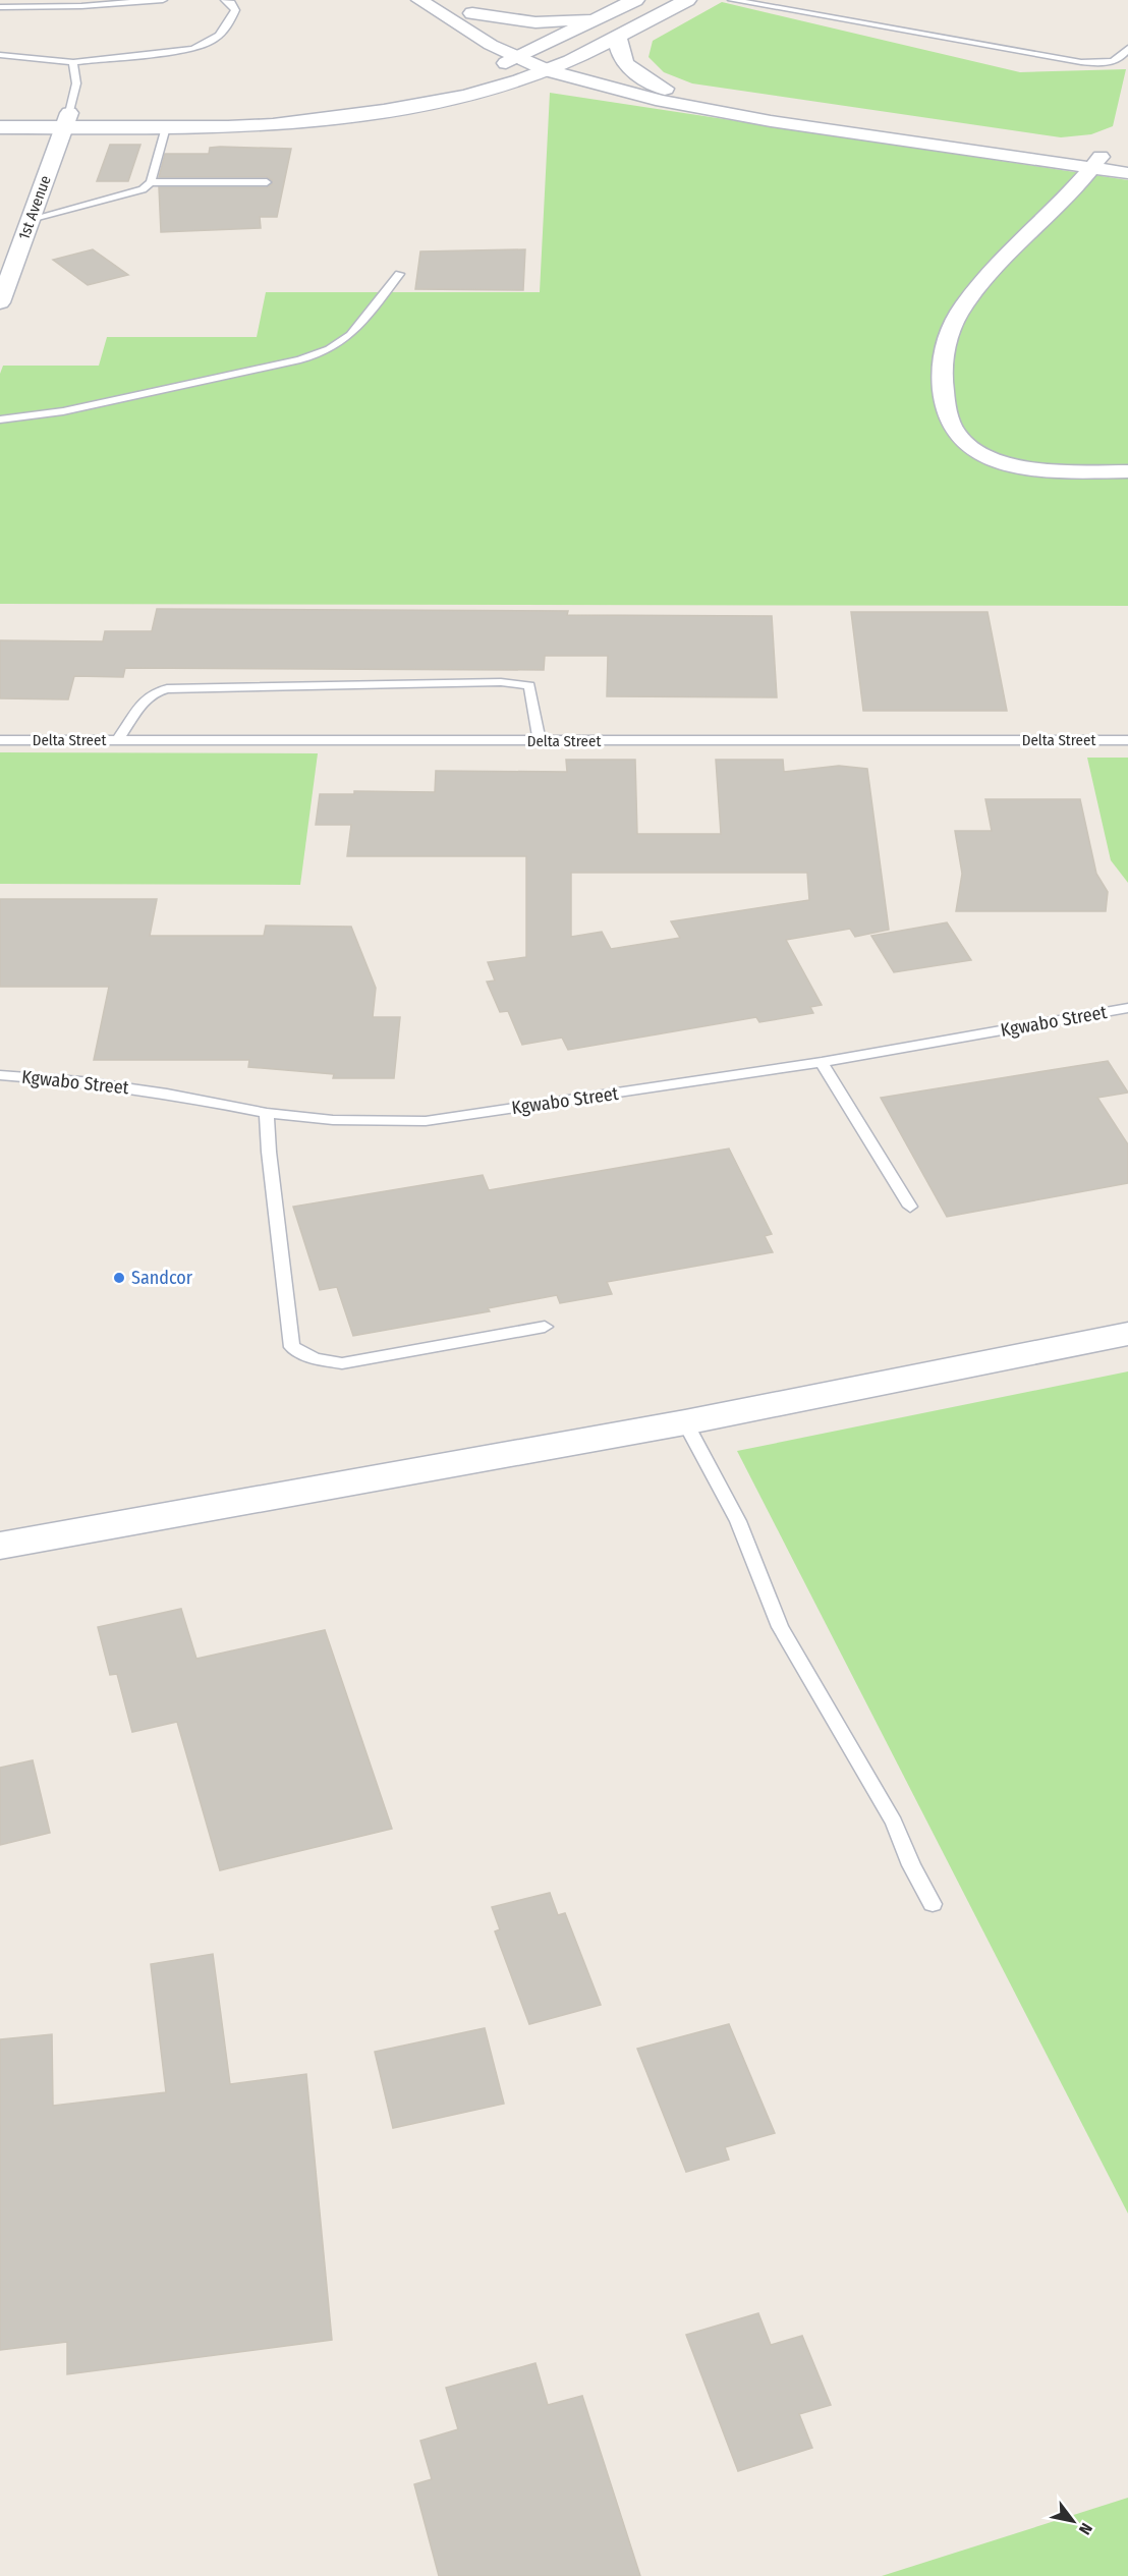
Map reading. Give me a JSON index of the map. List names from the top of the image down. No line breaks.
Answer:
{"streets":{"street":["1st Avenue"],"lane":["Delta Street","Kgwabo Street"]},"places":["Sandcor"],"north":"bottom right"}
